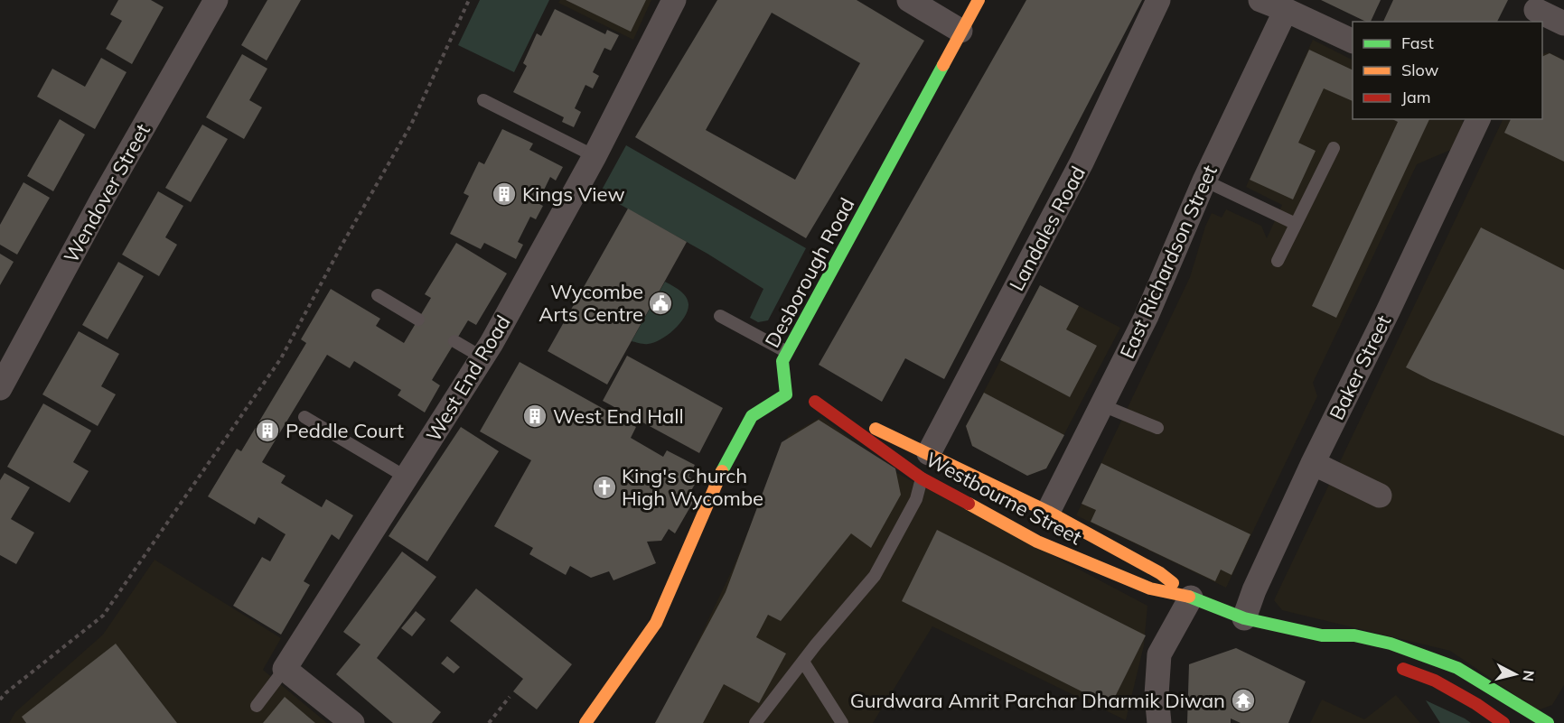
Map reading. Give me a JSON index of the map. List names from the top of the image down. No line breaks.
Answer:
{"streets":{"street":["Wendover Street","Landales Road","East Richardson Street","Desborough Road","Baker Street","West End Road","Westbourne Street"]},"crossings":[["Landales Road","Westbourne Street"],["East Richardson Street","Westbourne Street"],["Desborough Road","Westbourne Street"],["Baker Street","Westbourne Street"]],"places":{"building":["Kings View","West End Hall","Peddle Court"],"public building":["Wycombe Arts Centre"],"church":["King's Church High Wycombe"],"temple":["Gurdwara Amrit Parchar Dharmik Diwan"]},"legend":["Fast","Slow","Jam"],"north":"right"}
